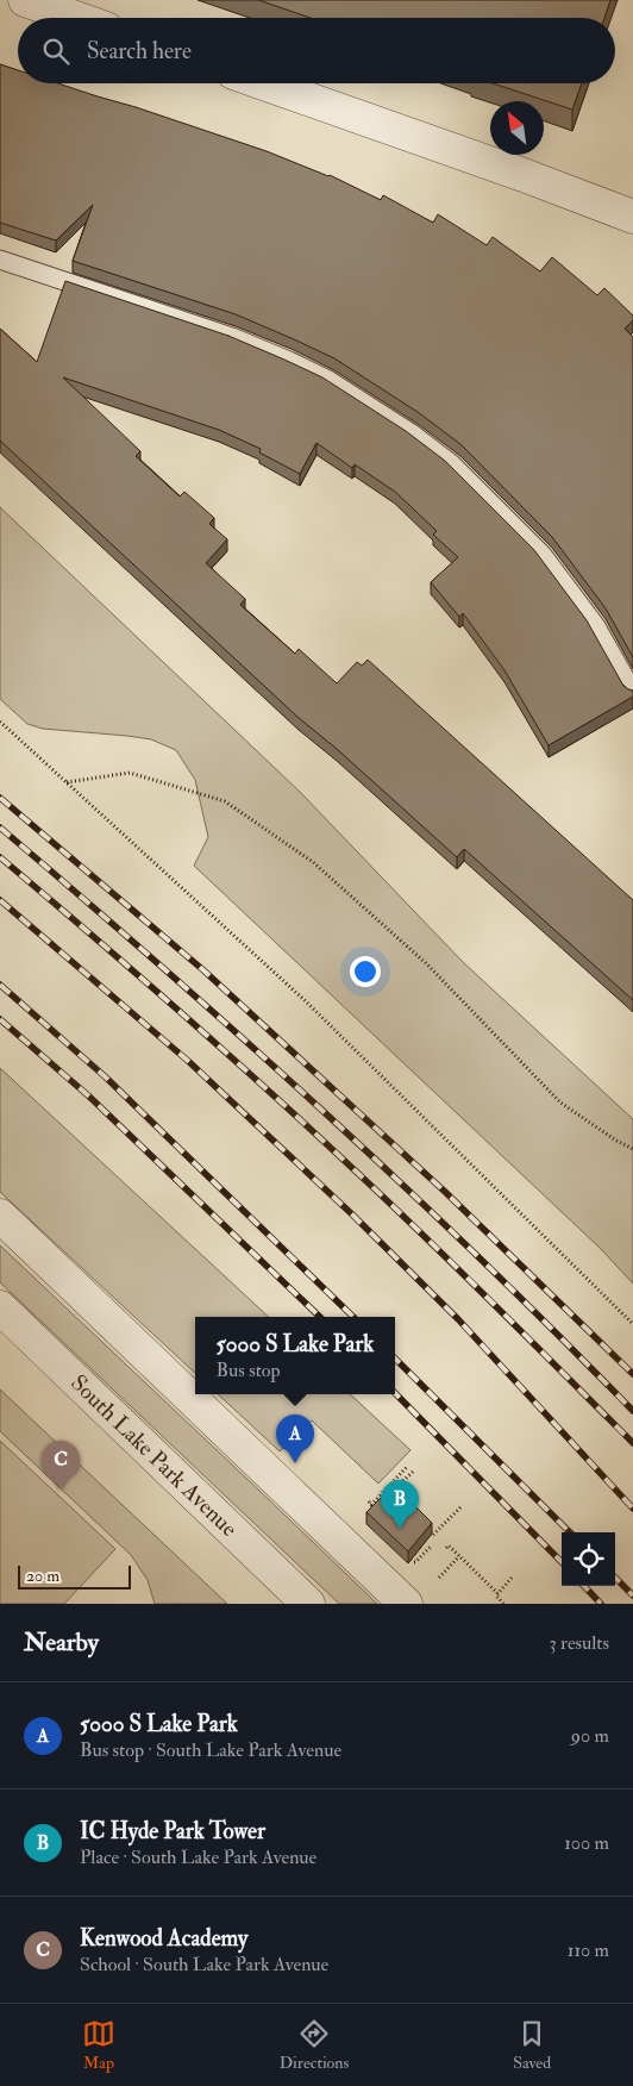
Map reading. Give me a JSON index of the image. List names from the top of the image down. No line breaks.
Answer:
{"streets":{"street":["South Lake Park Avenue"]},"scale_bar":"20 m","north":"top left","page":{"search":"Search here","popup":["5000 S Lake Park","Bus stop"],"pins":["A","C","B"],"scale":"20 m","heading":["Nearby","3 results"],"list":[{"mark":"A","name":"5000 S Lake Park","note":"Bus stop · South Lake Park Avenue","value":"90 m"},{"mark":"B","name":"IC Hyde Park Tower","note":"Place · South Lake Park Avenue","value":"100 m"},{"mark":"C","name":"Kenwood Academy","note":"School · South Lake Park Avenue","value":"110 m"}],"nav":["Map","Directions","Saved"]}}
